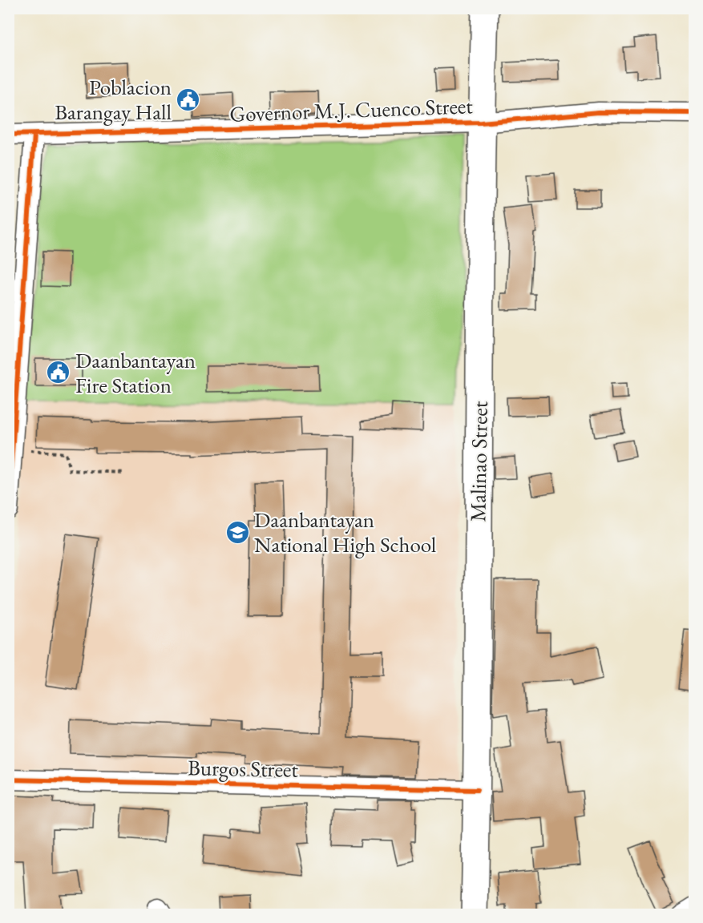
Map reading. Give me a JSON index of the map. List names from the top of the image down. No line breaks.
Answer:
{"streets":{"main road":["Malinao Street"],"street":["Governor M.J. Cuenco Street","Burgos Street"]},"crossings":[["Governor M.J. Cuenco Street","Malinao Street"],["Malinao Street","Burgos Street"]],"places":{"public building":["Poblacion Barangay Hall","Daanbantayan Fire Station"],"school or university":["Daanbantayan National High School"]}}
